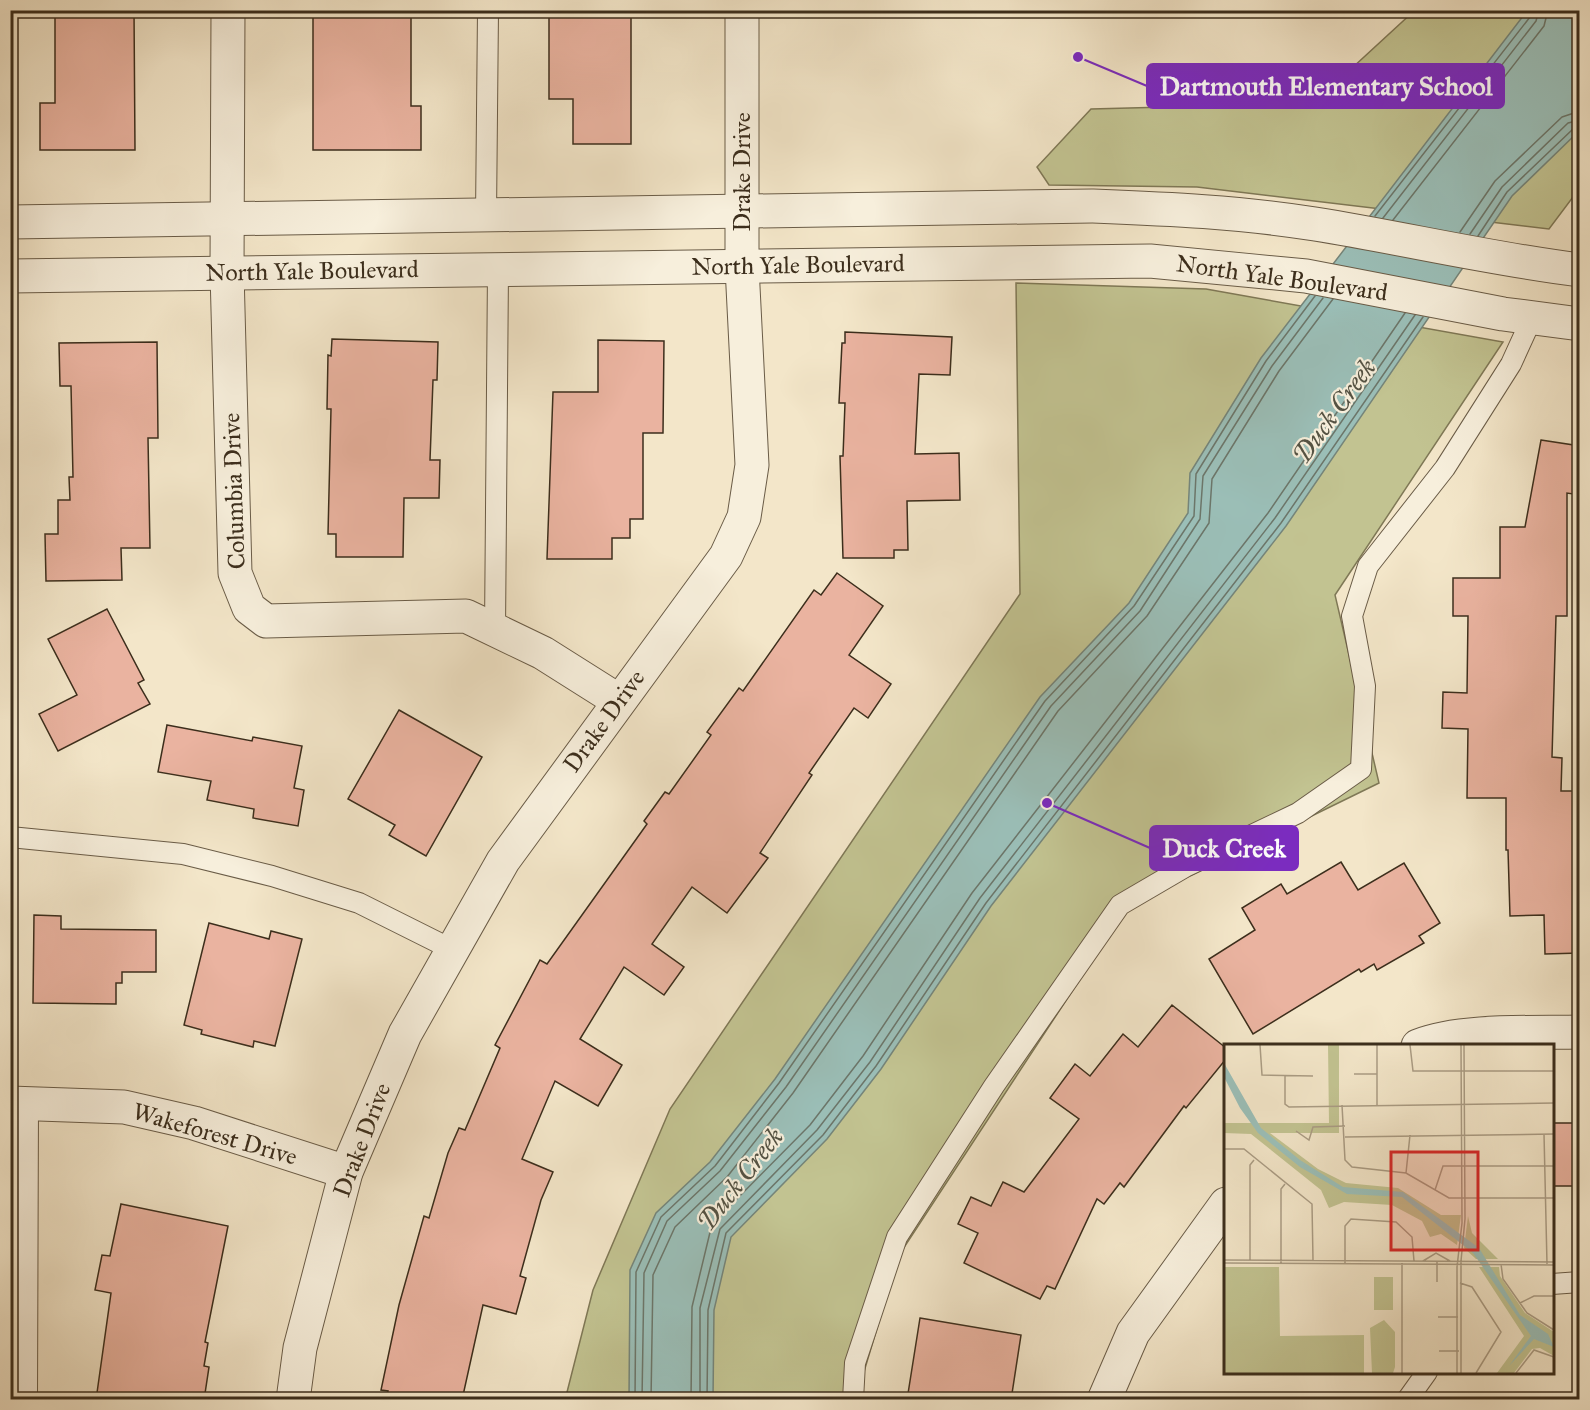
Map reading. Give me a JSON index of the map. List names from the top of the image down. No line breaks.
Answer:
{"streets":{"street":["Drake Drive","North Yale Boulevard","Columbia Drive","Wakeforest Drive"]},"crossings":[["Drake Drive","North Yale Boulevard"],["Drake Drive","Columbia Drive"],["Drake Drive","Wakeforest Drive"],["North Yale Boulevard","Columbia Drive"]],"water":["Duck Creek"],"places":["Dartmouth Elementary School","Duck Creek"]}
